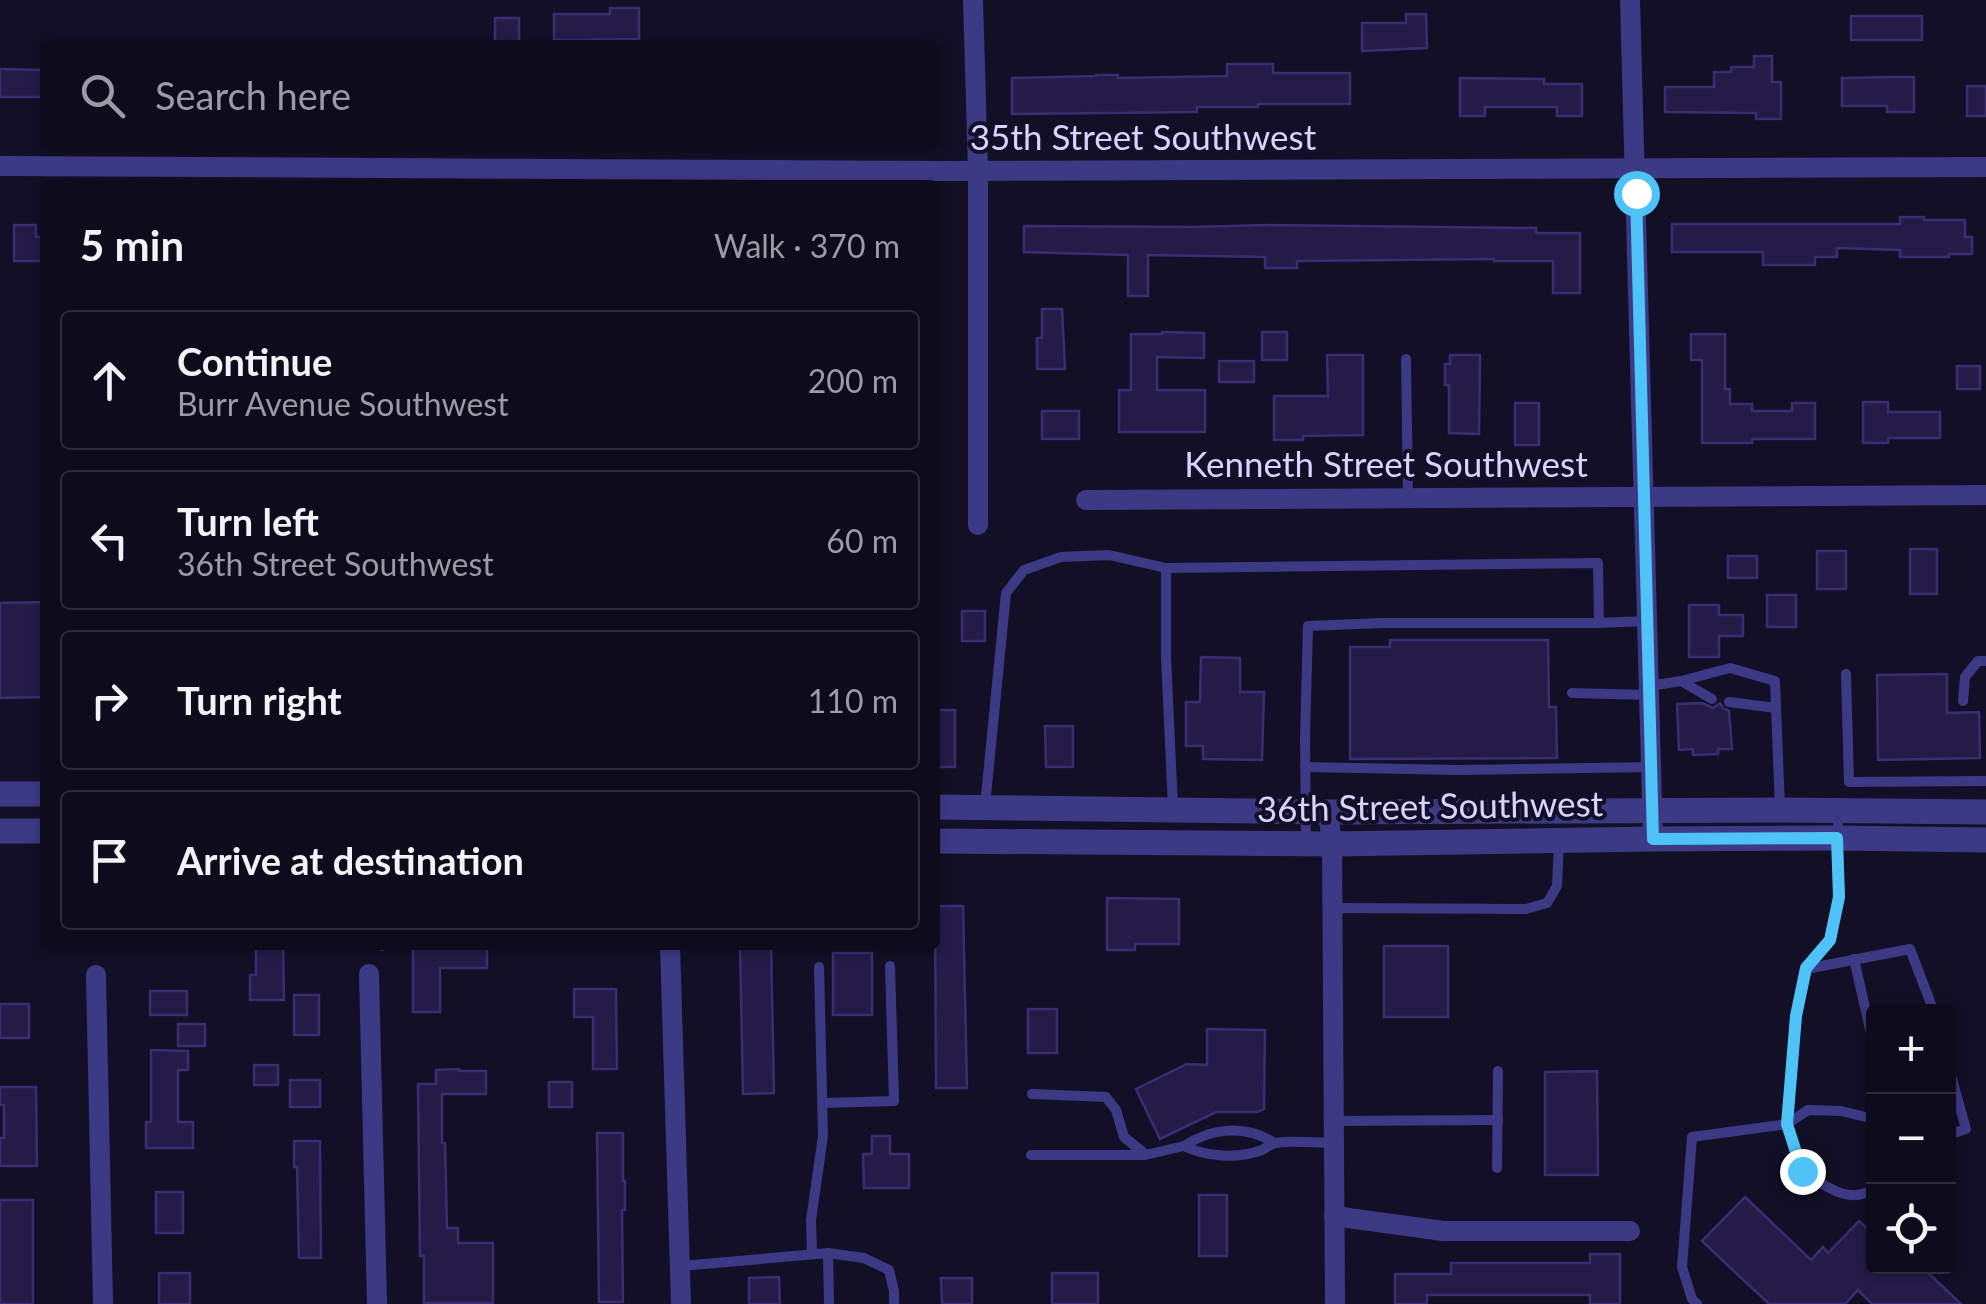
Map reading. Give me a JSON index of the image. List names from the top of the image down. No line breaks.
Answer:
{"streets":{"street":["35th Street Southwest","Kenneth Street Southwest","36th Street Southwest"]},"page":{"search":"Search here","heading":["5 min","Walk · 370 m"],"list":[["Continue","Burr Avenue Southwest","200 m"],["Turn left","36th Street Southwest","60 m"],["Turn right","110 m"],"Arrive at destination"],"map_buttons":["+","−"]}}
